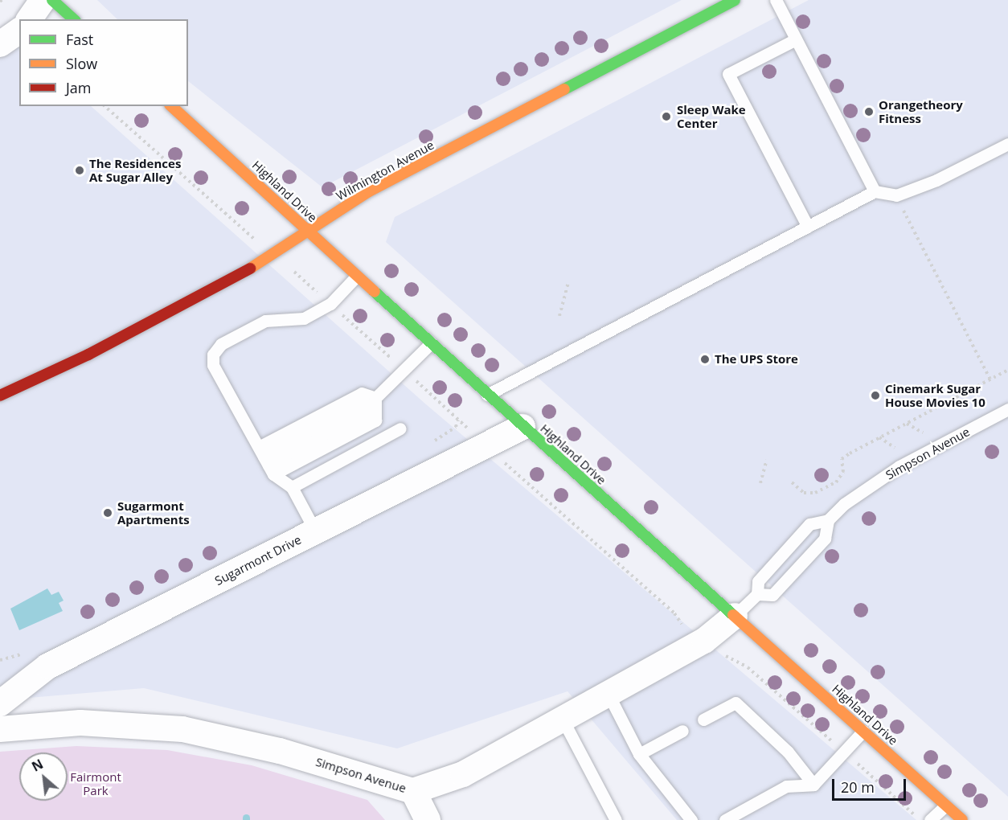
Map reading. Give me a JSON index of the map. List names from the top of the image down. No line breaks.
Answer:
{"streets":{"street":["Wilmington Avenue","Highland Drive","Simpson Avenue","Sugarmont Drive"]},"crossings":[["Wilmington Avenue","Highland Drive"],["Highland Drive","Simpson Avenue"],["Highland Drive","Sugarmont Drive"]],"parks":["Fairmont Park"],"places":["Orangetheory Fitness","Sleep Wake Center","The Residences At Sugar Alley","The UPS Store","Cinemark Sugar House Movies 10","Sugarmont Apartments"],"legend":["Fast","Slow","Jam"],"scale_bar":"20 m","north":"top left"}
